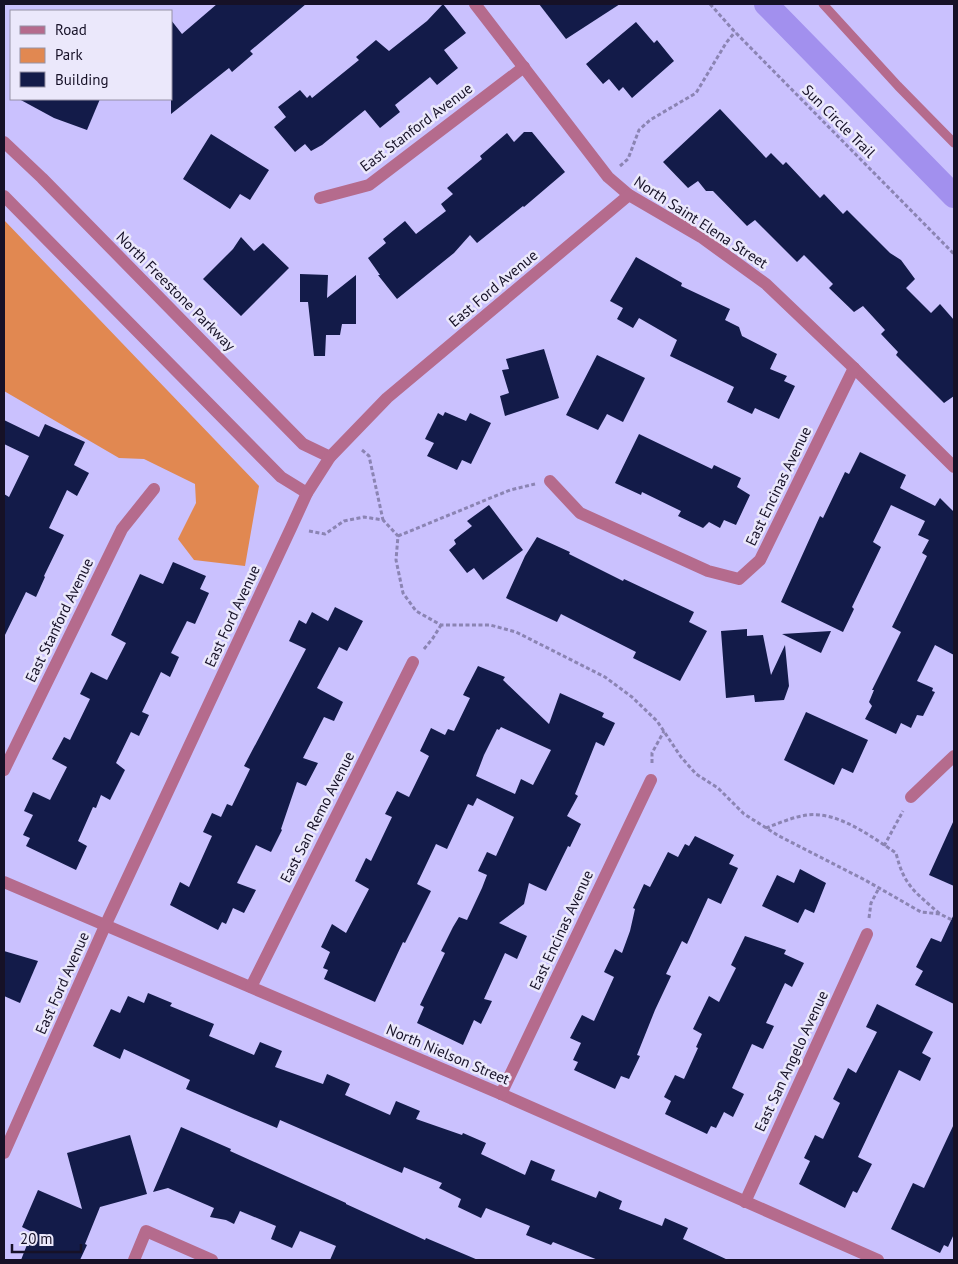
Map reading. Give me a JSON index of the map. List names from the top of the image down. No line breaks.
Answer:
{"streets":{"street":["East Stanford Avenue","North Saint Elena Street","East Ford Avenue","North Freestone Parkway","East Encinas Avenue","East San Remo Avenue","North Nielson Street","East San Angelo Avenue"],"path":["Sun Circle Trail"]},"crossings":[["East Stanford Avenue","North Saint Elena Street"],["North Saint Elena Street","East Ford Avenue"],["North Saint Elena Street","East Encinas Avenue"],["East Ford Avenue","North Freestone Parkway"],["East Ford Avenue","North Nielson Street"],["East Encinas Avenue","North Nielson Street"],["East San Remo Avenue","North Nielson Street"],["North Nielson Street","East San Angelo Avenue"]],"legend":["Road","Park","Building"],"scale_bar":"20 m"}
